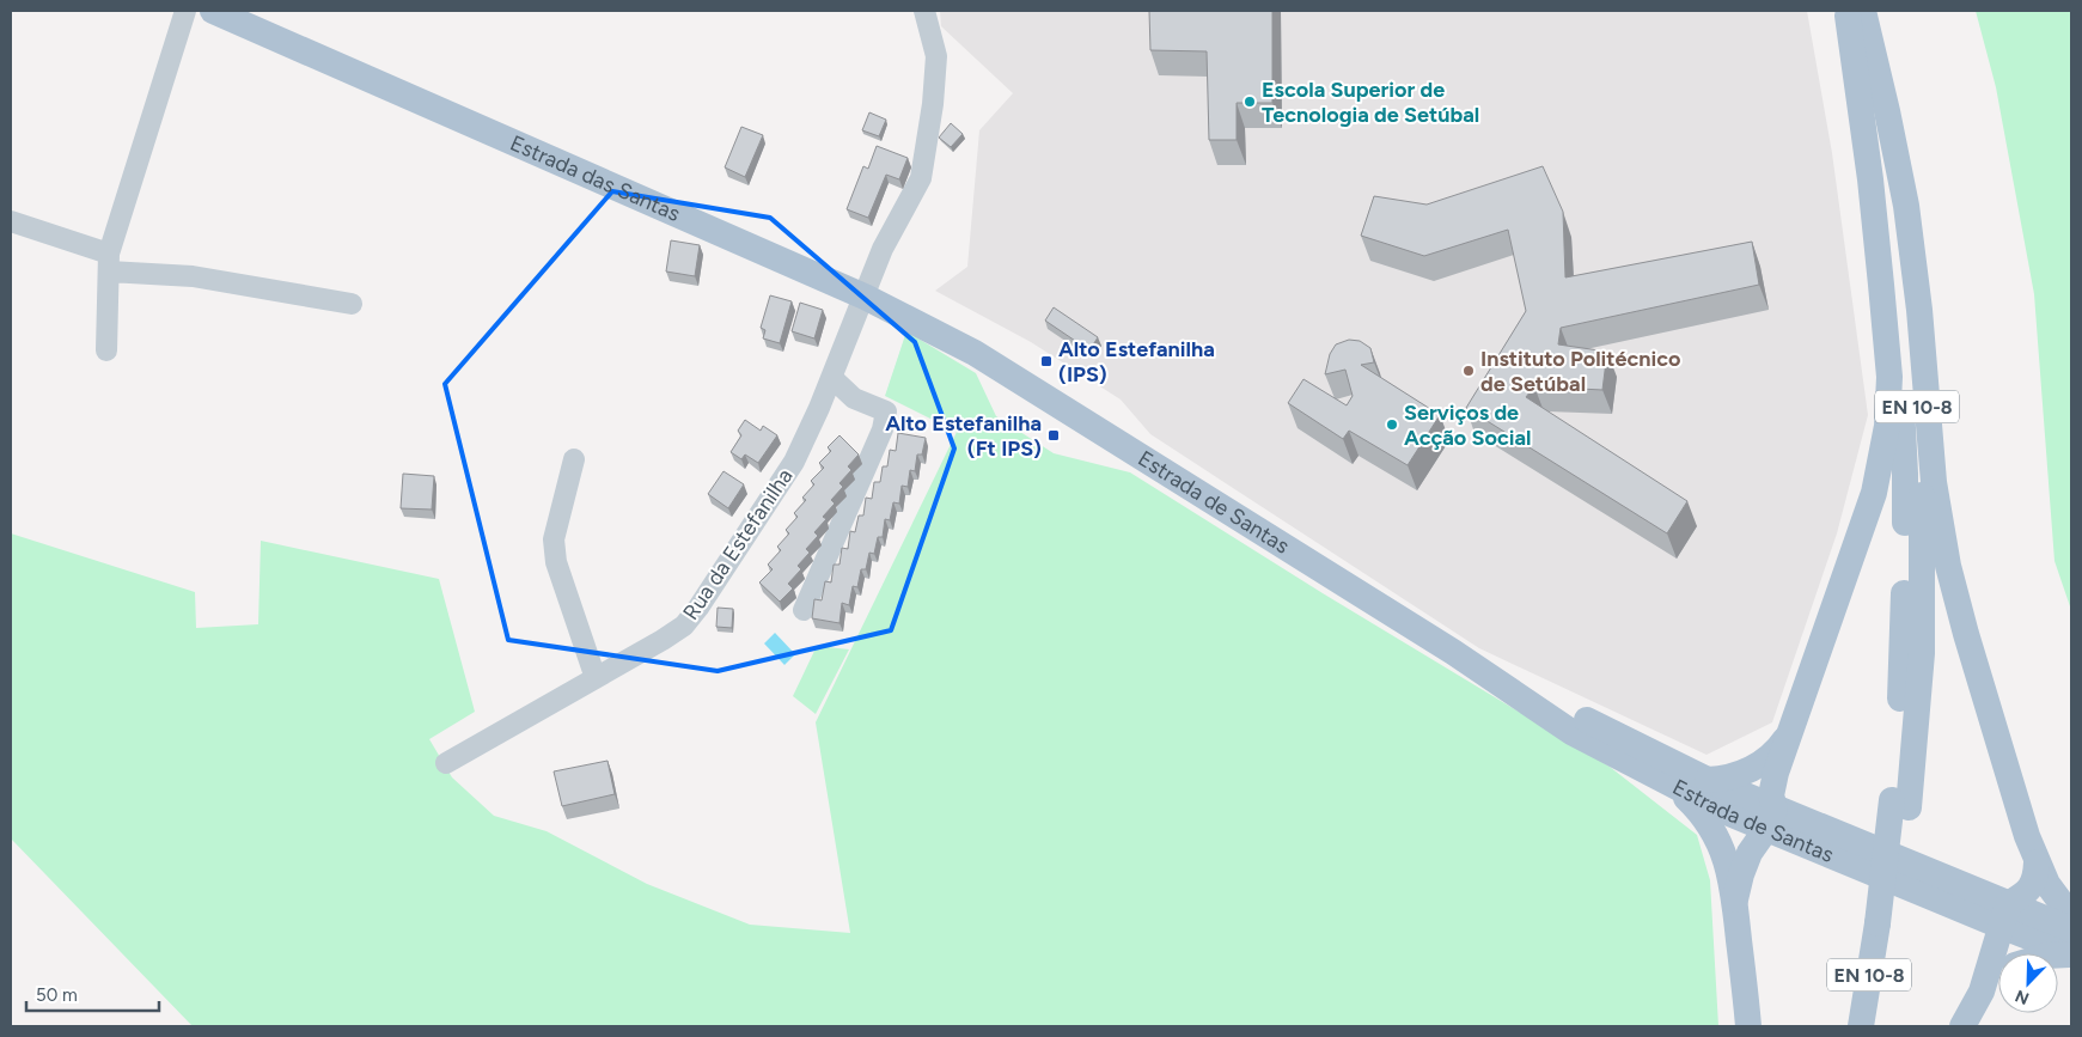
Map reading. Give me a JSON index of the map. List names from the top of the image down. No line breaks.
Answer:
{"streets":{"main road":["Estrada das Santas","EN 10-8","Estrada de Santas"],"street":["Rua da Estefanilha"]},"crossings":[["Estrada das Santas","Estrada de Santas"],["Estrada das Santas","Rua da Estefanilha"]],"places":{"other":["Escola Superior de Tecnologia de Setúbal","Instituto Politécnico de Setúbal","Serviços de Acção Social"],"transit":["Alto Estefanilha (IPS)","Alto Estefanilha (Ft IPS)"]},"scale_bar":"50 m","north":"bottom left"}
